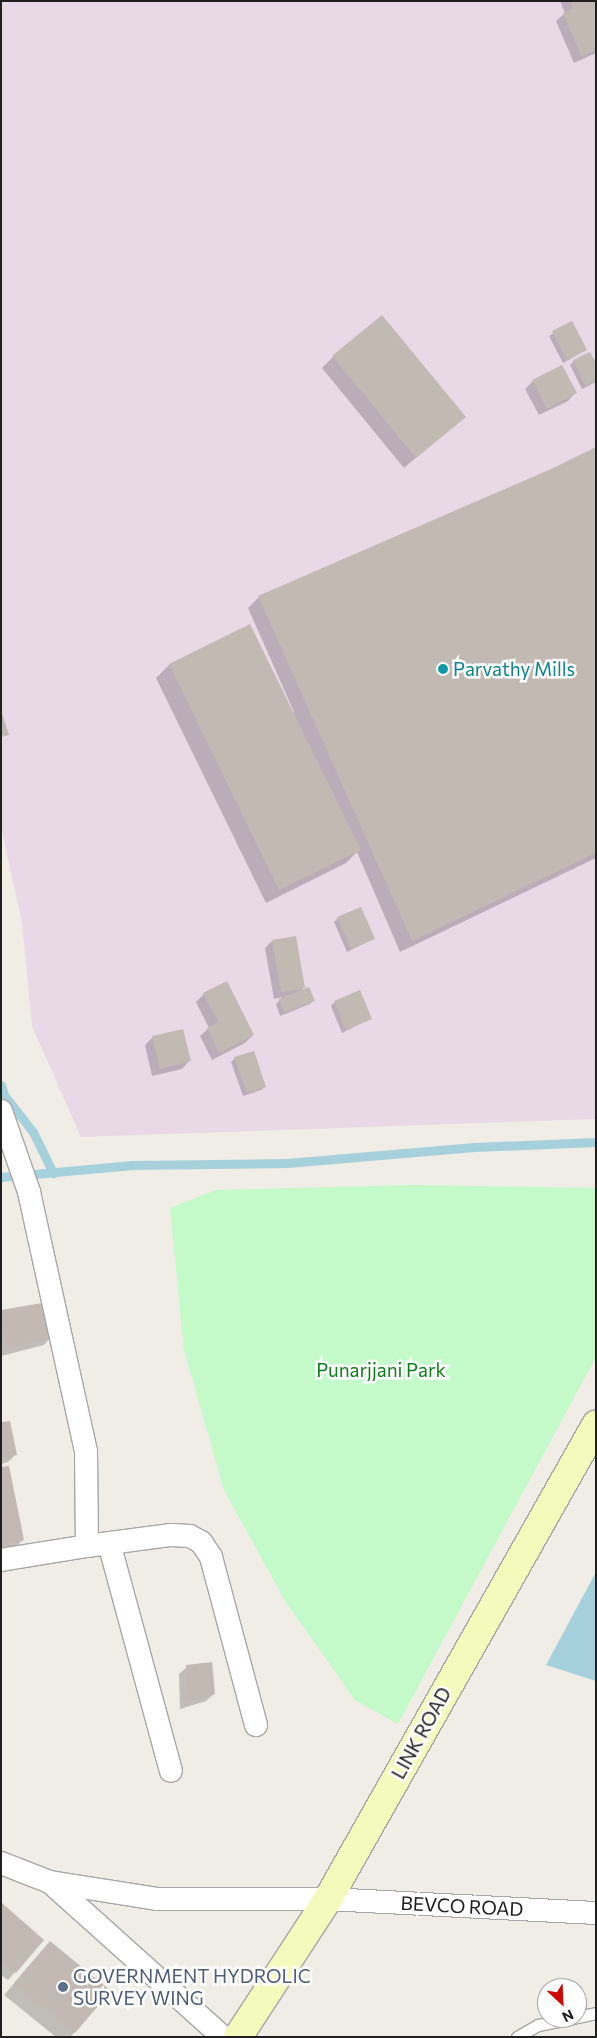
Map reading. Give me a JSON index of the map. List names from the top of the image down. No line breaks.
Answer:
{"streets":{"main road":["LINK ROAD"],"street":["BEVCO ROAD"]},"crossings":[["LINK ROAD","BEVCO ROAD"]],"parks":["Punarjjani Park"],"places":["Parvathy Mills","GOVERNMENT HYDROLIC SURVEY WING"],"north":"bottom right"}
